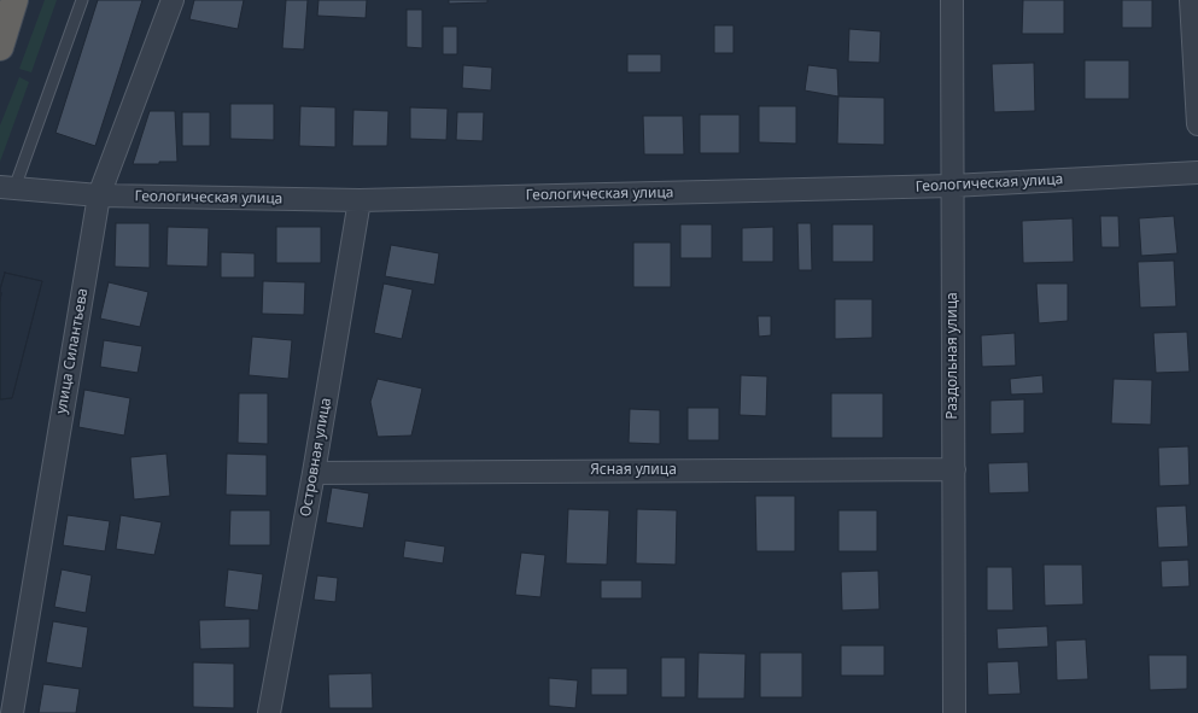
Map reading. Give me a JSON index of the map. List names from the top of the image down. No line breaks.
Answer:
{"streets":{"street":["Геологическая улица","улица Силантьева","Раздольная улица","Островная улица","Ясная улица"]},"crossings":[["Геологическая улица","улица Силантьева"],["Геологическая улица","Раздольная улица"],["Геологическая улица","Островная улица"],["Раздольная улица","Ясная улица"],["Островная улица","Ясная улица"]]}
